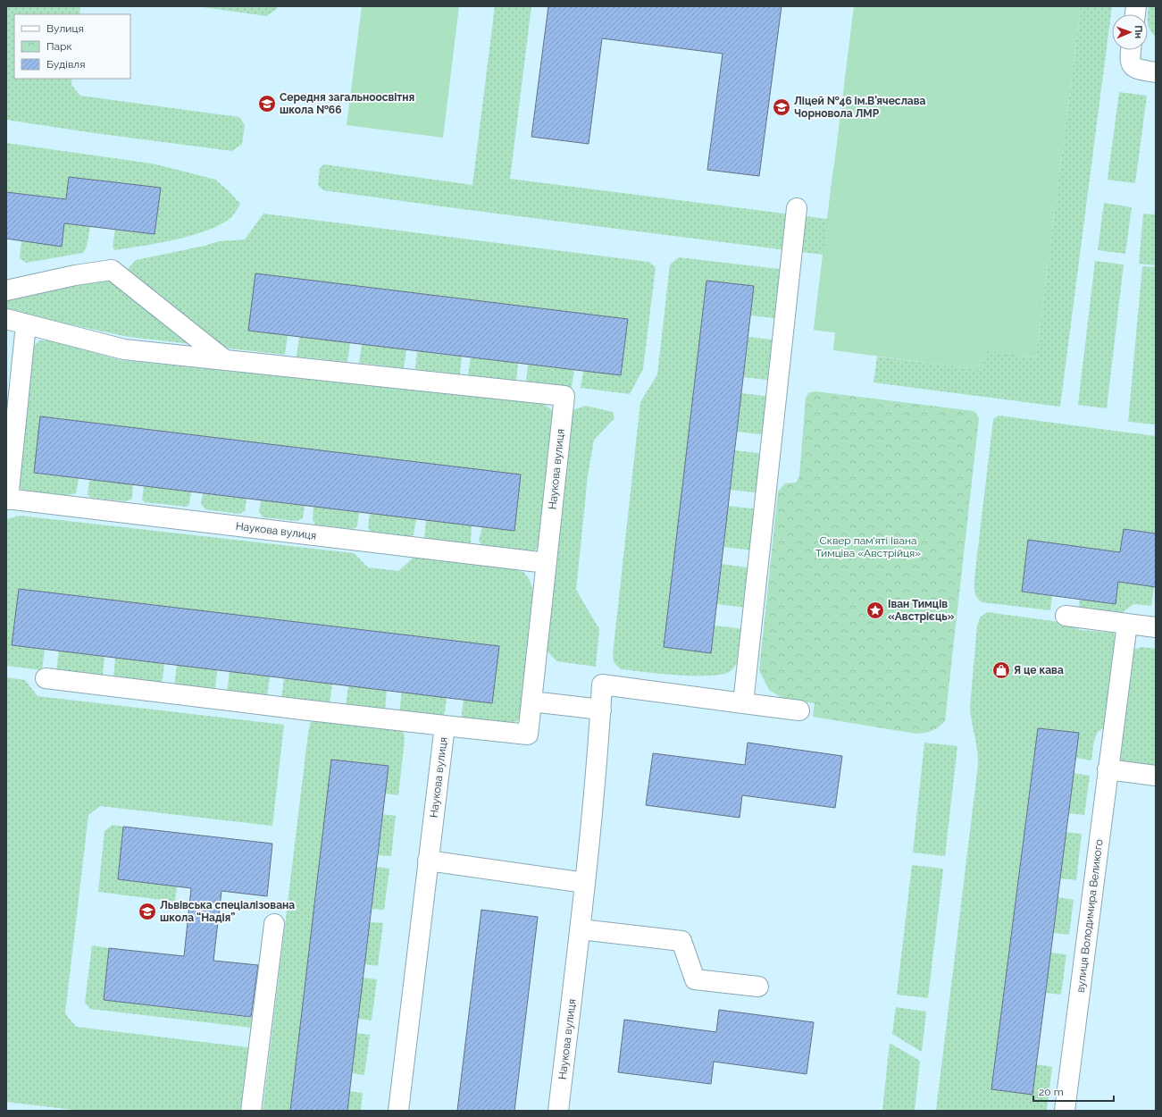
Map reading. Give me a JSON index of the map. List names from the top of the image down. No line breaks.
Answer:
{"streets":{"lane":["Наукова вулиця","вулиця Володимира Великого"]},"parks":["Сквер пам'яті Івана Тимціва «Австрійця»"],"places":{"school or university":["Середня загальноосвітня школа №66","Ліцей №46 ім.В'ячеслава Чорновола ЛМР","Львівська спеціалізована школа “Надія”"],"place":["Іван Тимців «Австрієць»"],"shop":["Я це кава"]},"legend":["Вулиця","Парк","Будівля"],"scale_bar":"20 m","north":"right"}
